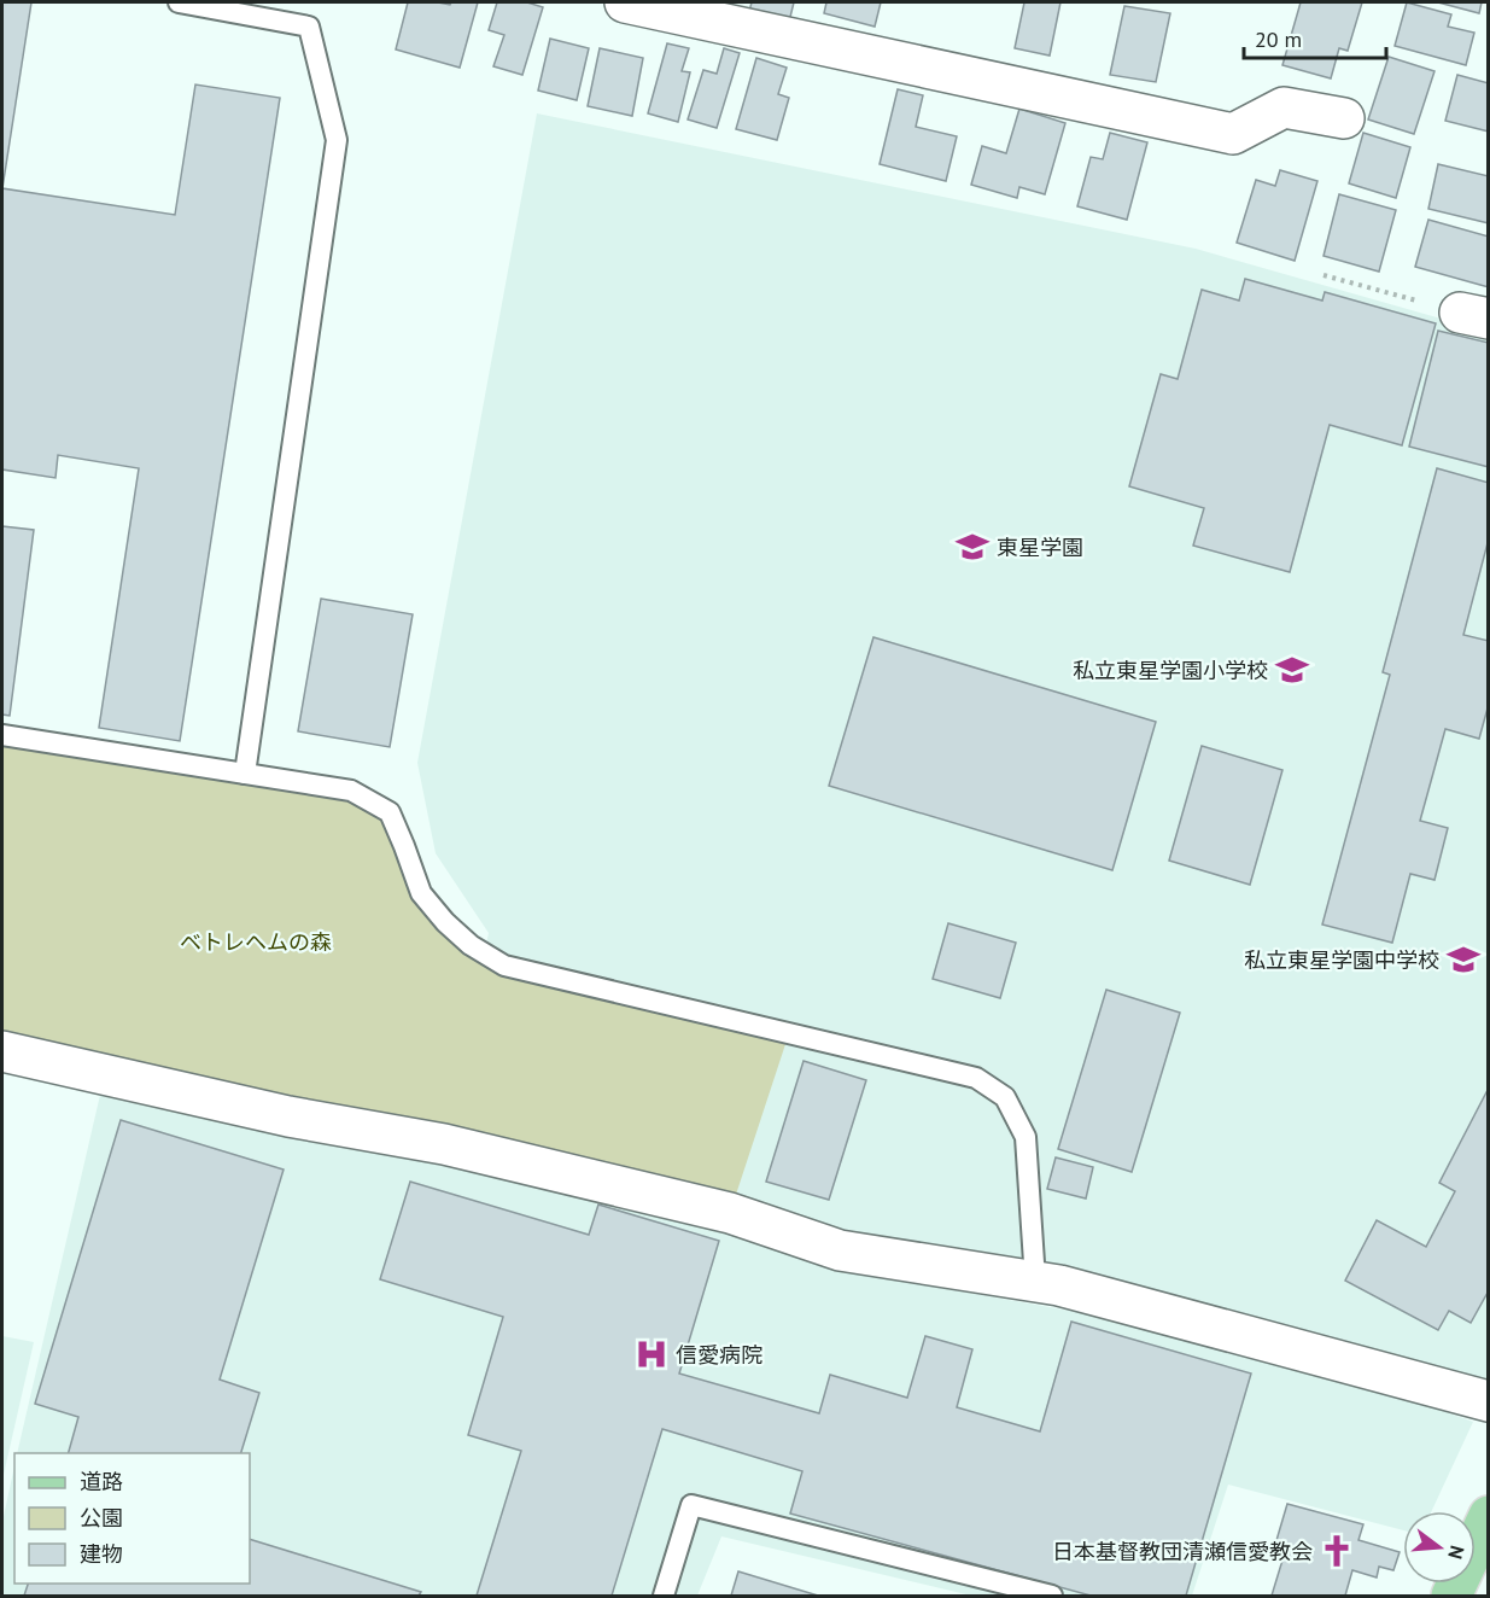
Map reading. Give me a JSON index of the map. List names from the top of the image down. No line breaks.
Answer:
{"parks":["ベトレヘムの森"],"places":{"school or university":["東星学園","私立東星学園小学校","私立東星学園中学校"],"hospital":["信愛病院"],"church":["日本基督教団清瀬信愛教会"]},"legend":["道路","公園","建物"],"scale_bar":"20 m","north":"right"}
